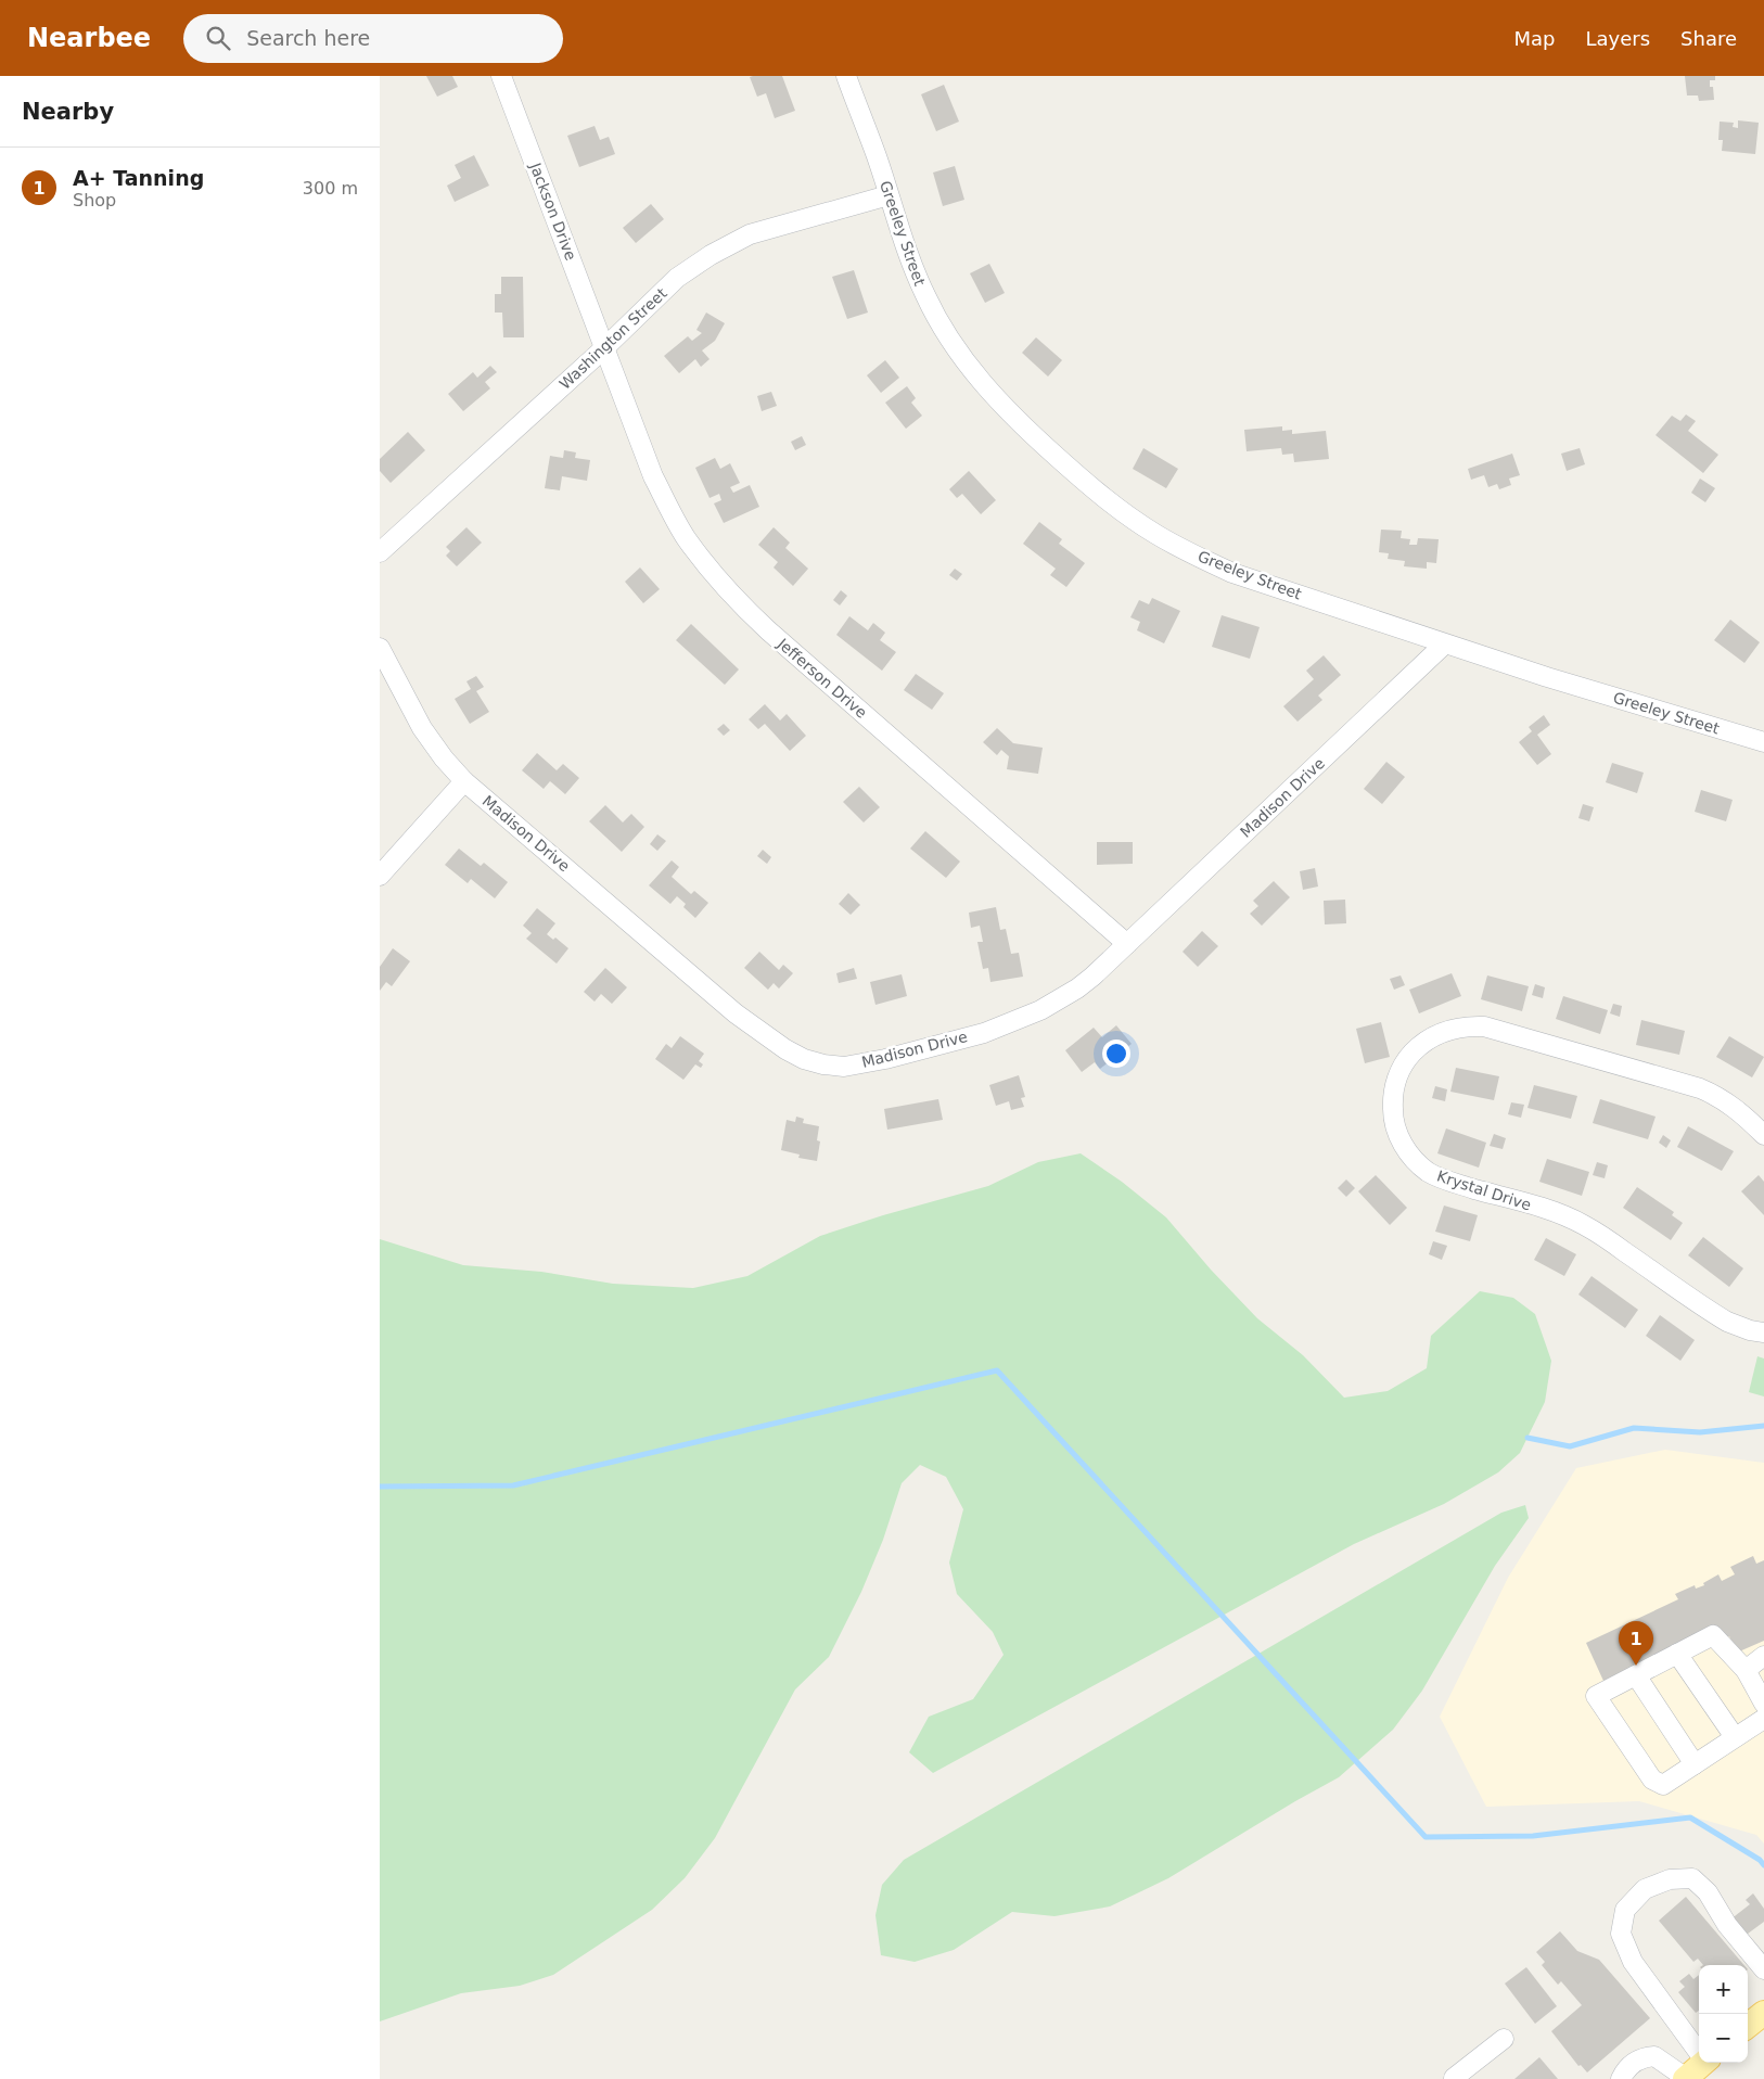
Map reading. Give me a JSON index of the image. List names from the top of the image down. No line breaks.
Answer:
{"streets":{"street":["Jackson Drive","Greeley Street","Washington Street","Jefferson Drive","Madison Drive","Krystal Drive"]},"crossings":[["Jackson Drive","Washington Street"],["Jackson Drive","Jefferson Drive"],["Greeley Street","Washington Street"],["Greeley Street","Madison Drive"],["Washington Street","Jefferson Drive"],["Jefferson Drive","Madison Drive"]],"page":{"header":"Nearbee","search":"Search here","nav":["Map","Layers","Share"],"heading":"Nearby","list":[{"mark":"1","name":"A+ Tanning","note":"Shop","value":"300 m"}],"pins":"1","map_buttons":["+","−"]}}
